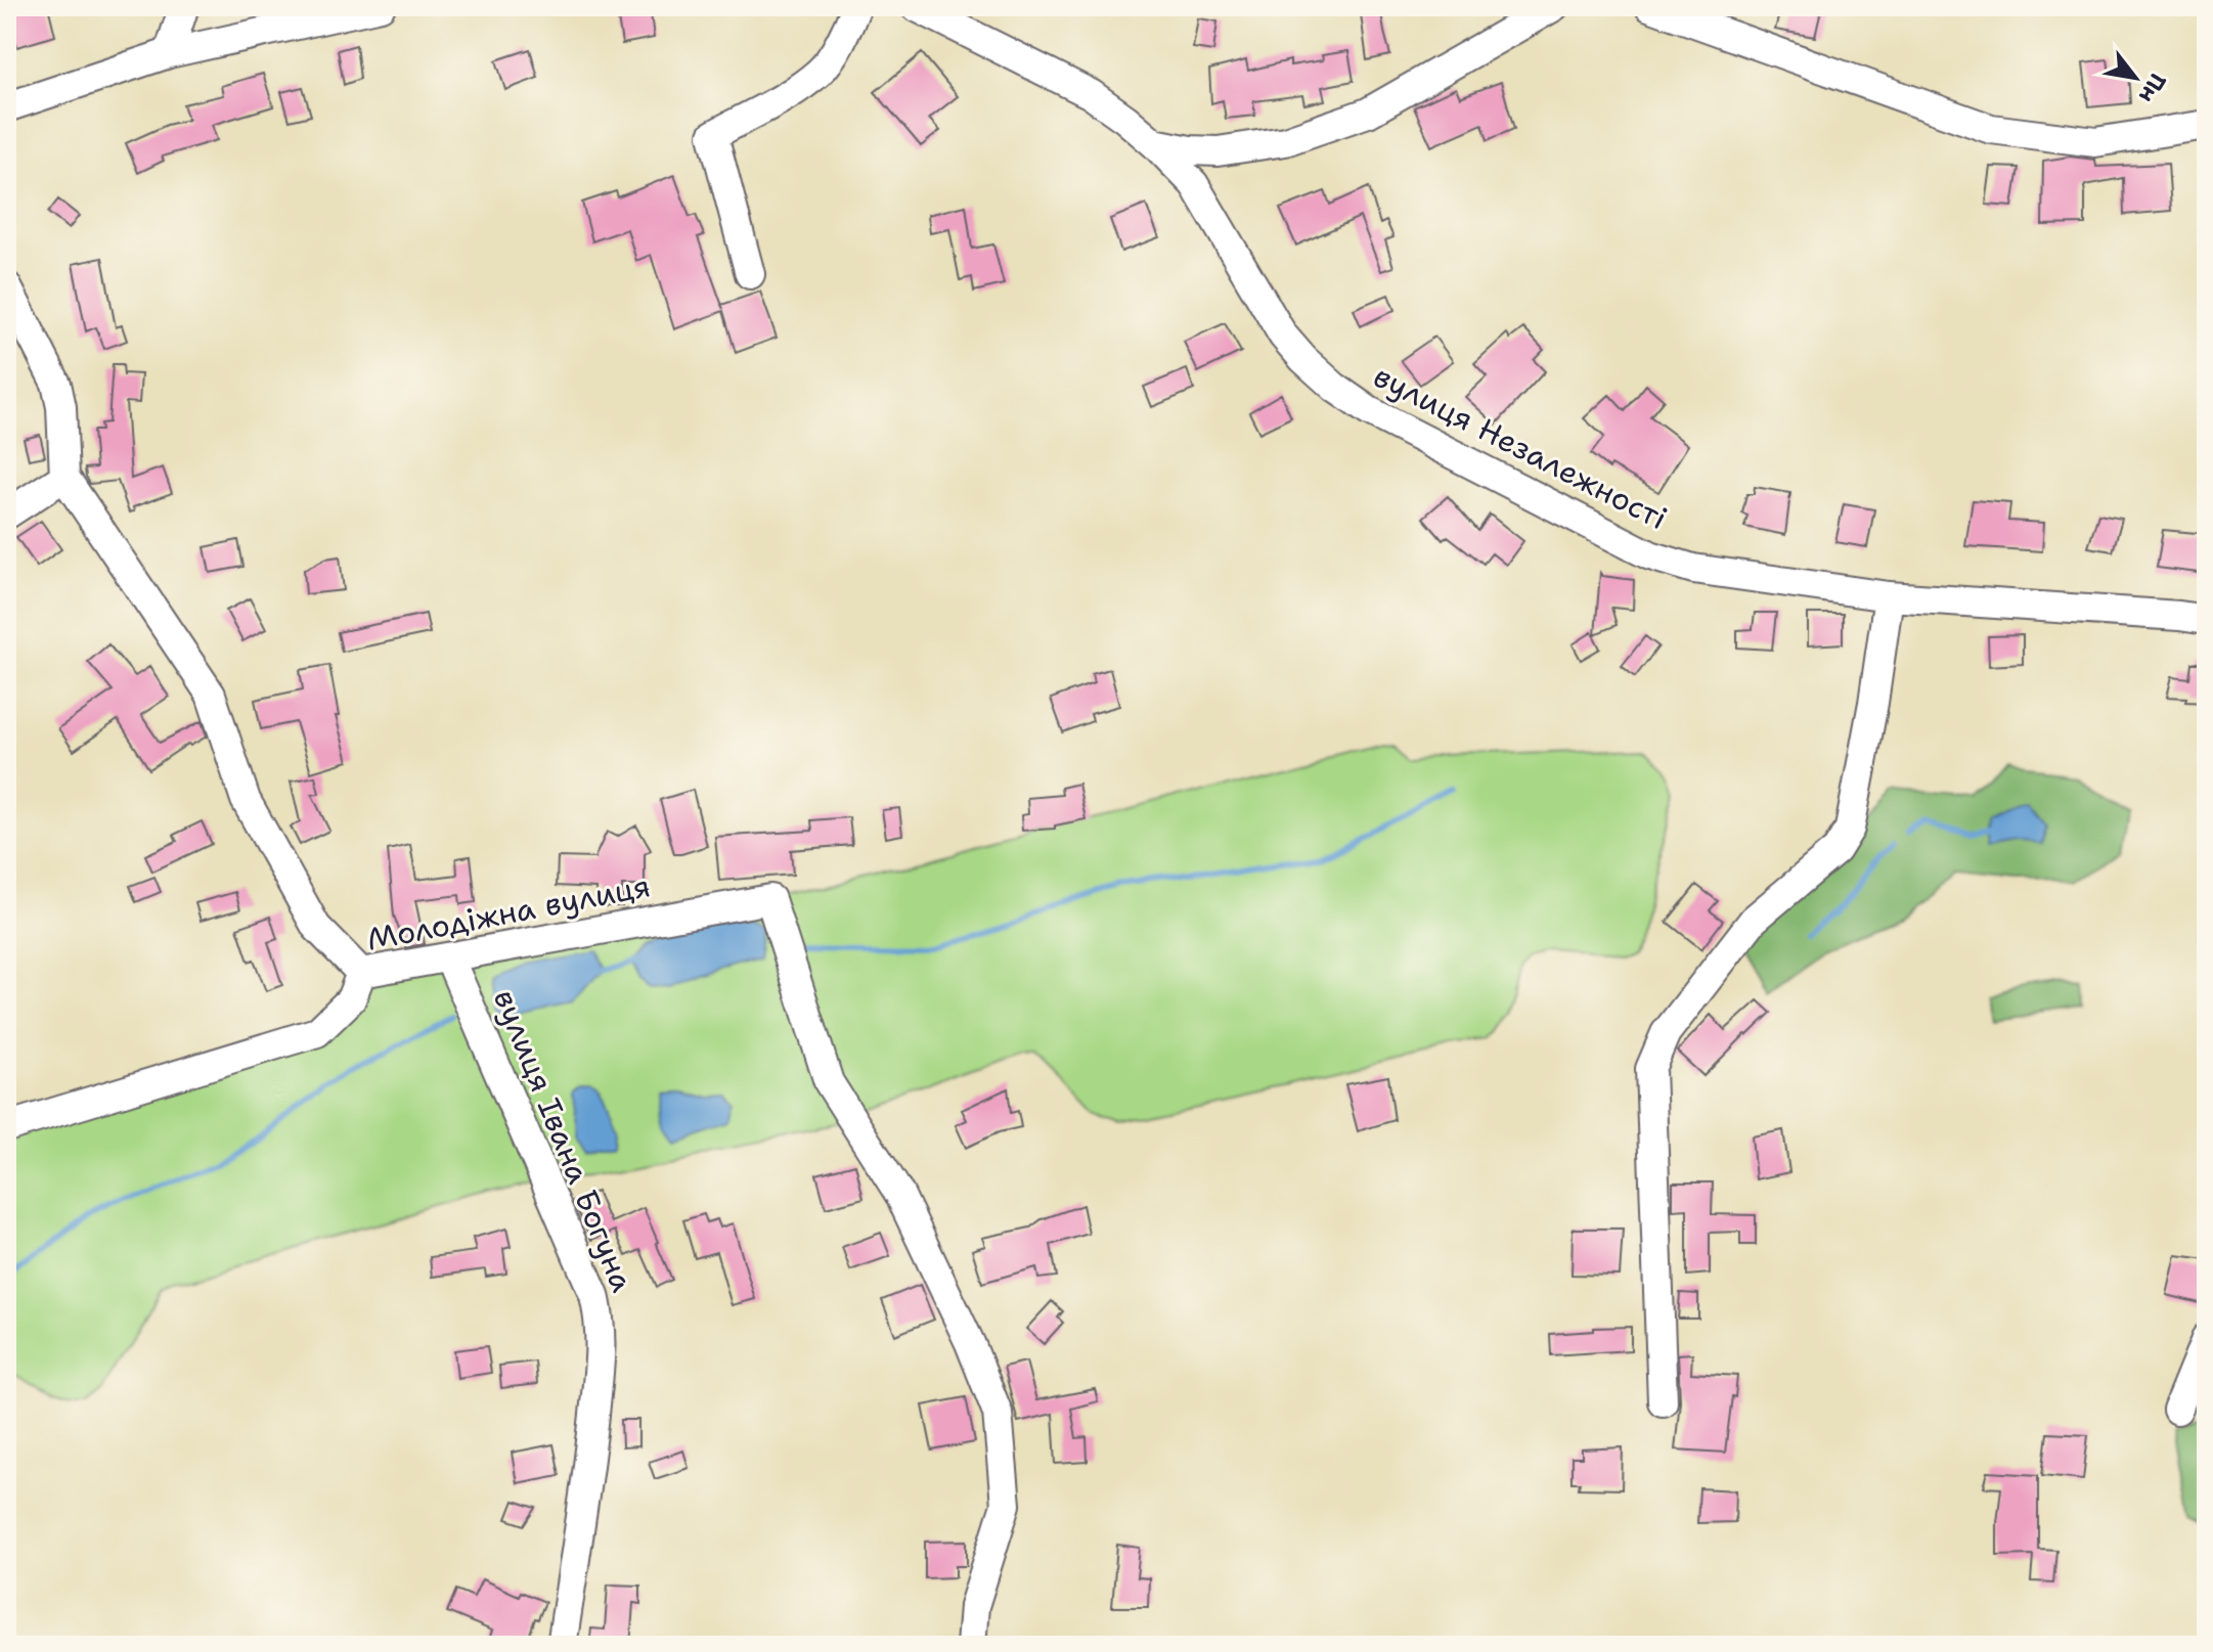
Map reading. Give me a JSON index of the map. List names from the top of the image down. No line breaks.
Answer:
{"streets":{"street":["вулиця Незалежності","Молодіжна вулиця","вулиця Івана Богуна"]},"crossings":[["Молодіжна вулиця","вулиця Івана Богуна"]],"north":"bottom right"}
